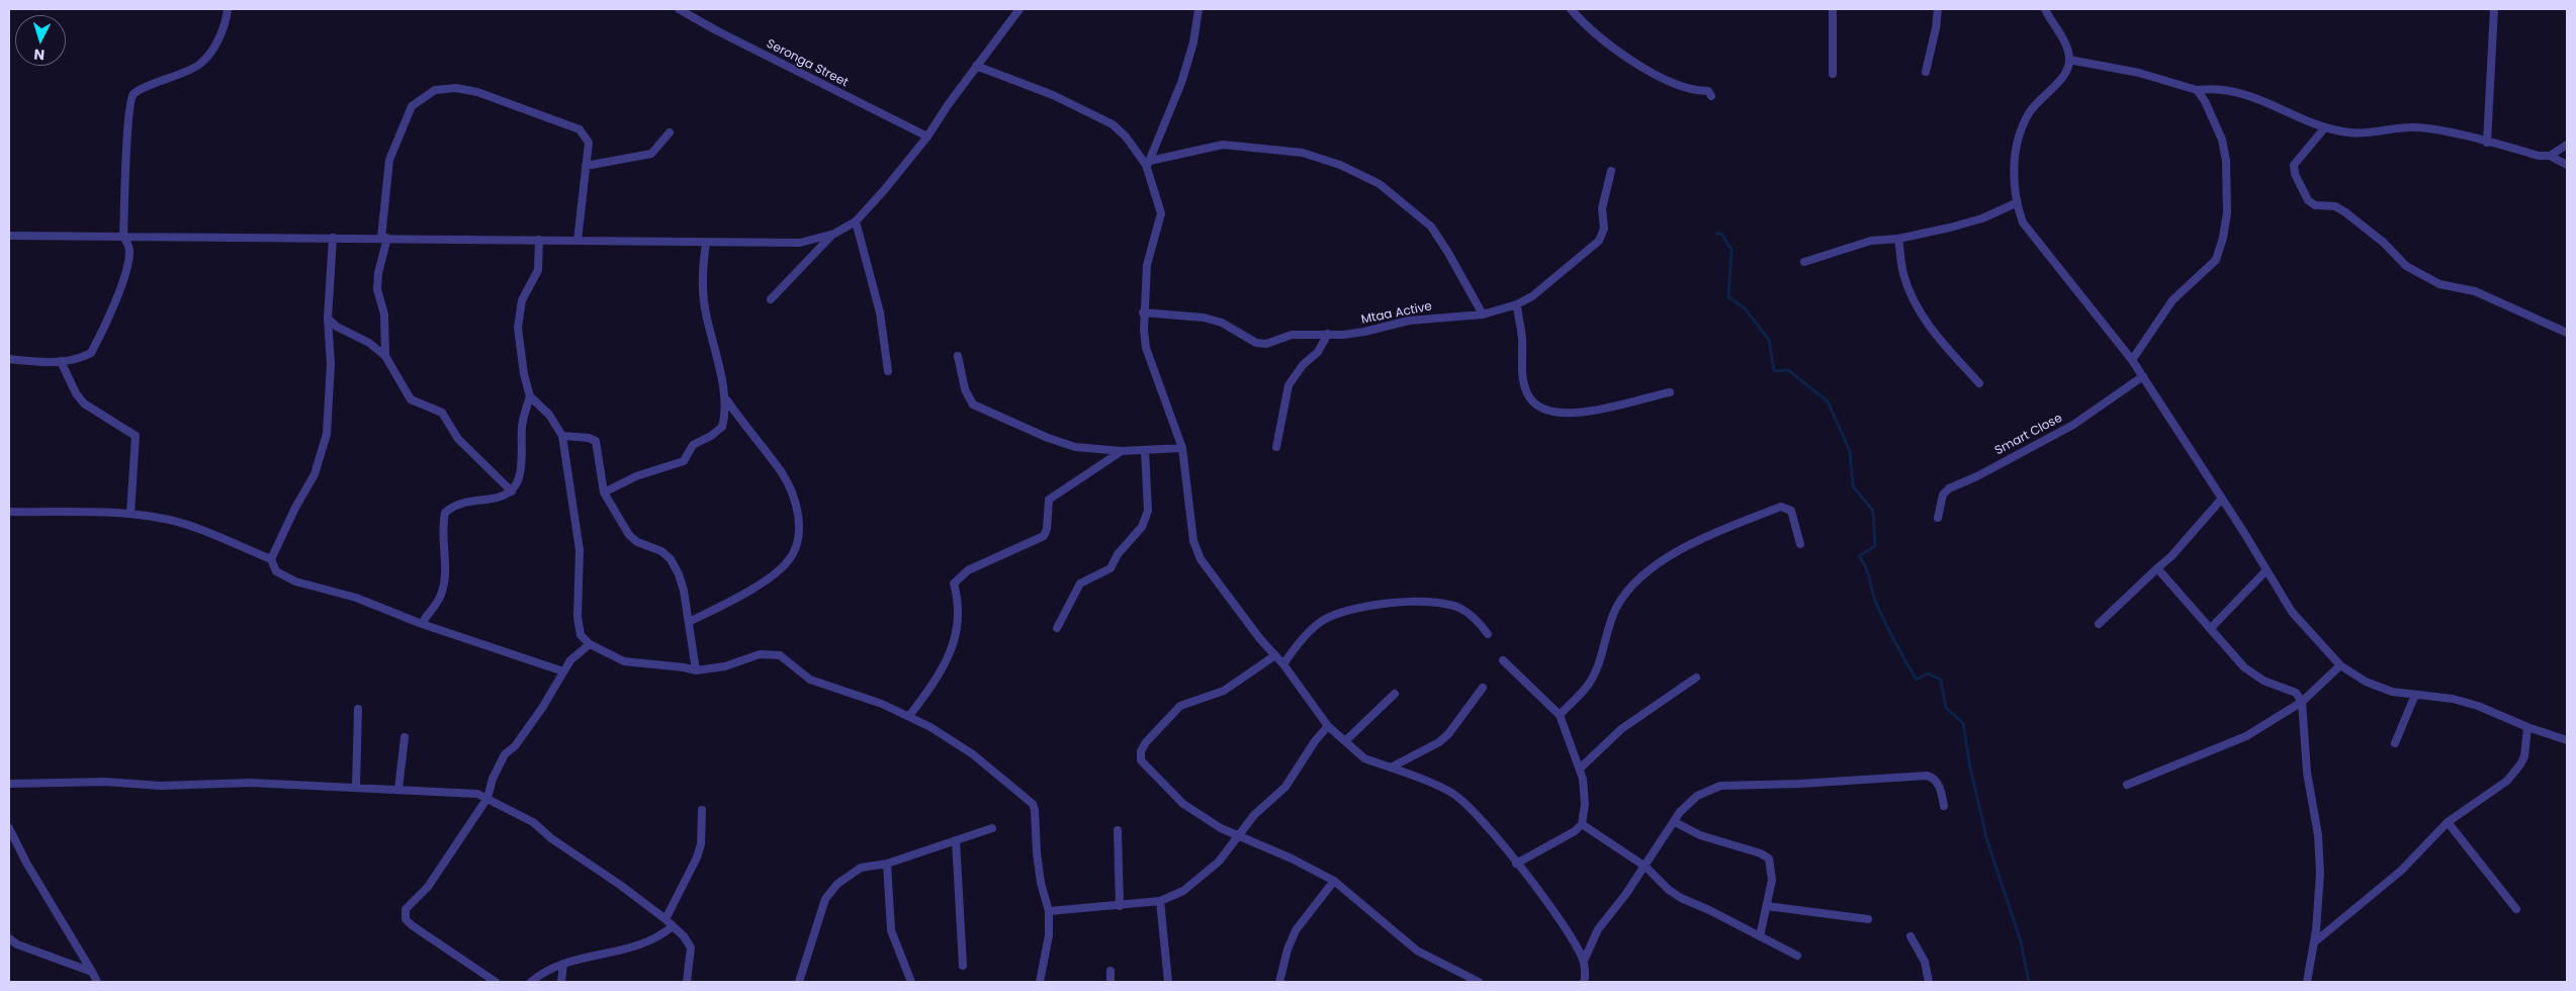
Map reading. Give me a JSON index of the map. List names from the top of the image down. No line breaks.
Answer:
{"streets":{"street":["Seronga Street","Mtaa Active","Smart Close"]},"north":"bottom"}
